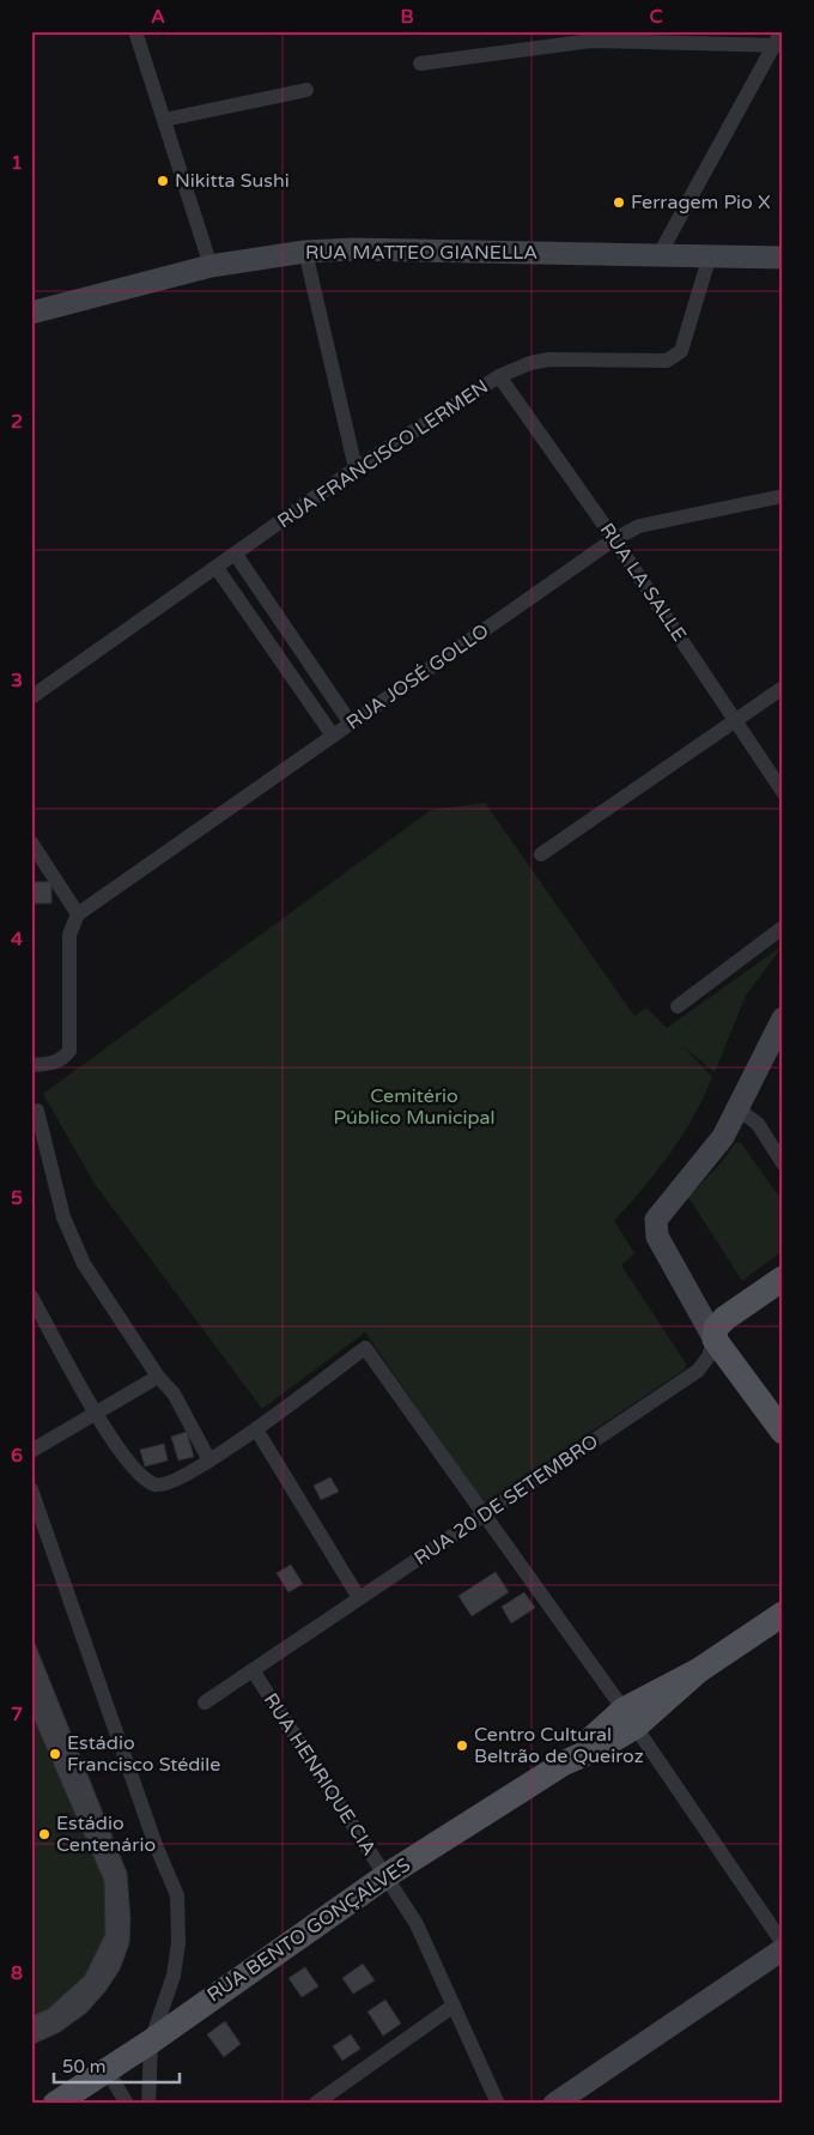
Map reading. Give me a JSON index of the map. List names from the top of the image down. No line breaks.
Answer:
{"streets":{"main road":["RUA MATTEO GIANELLA","RUA 20 DE SETEMBRO","RUA BENTO GONÇALVES"],"street":["RUA FRANCISCO LERMEN","RUA LA SALLE","RUA JOSÉ GOLLO","RUA HENRIQUE CIA"]},"crossings":[["RUA MATTEO GIANELLA","RUA FRANCISCO LERMEN"],["RUA FRANCISCO LERMEN","RUA LA SALLE"],["RUA LA SALLE","RUA JOSÉ GOLLO"],["RUA 20 DE SETEMBRO","RUA HENRIQUE CIA"],["RUA HENRIQUE CIA","RUA BENTO GONÇALVES"]],"parks":["Cemitério Público Municipal"],"places":["Nikitta Sushi","Ferragem Pio X","Centro Cultural Beltrão de Queiroz","Estádio Francisco Stédile","Estádio Centenário"],"scale_bar":"50 m","grid":{"columns":["A","B","C"],"rows":["1","2","3","4","5","6","7","8"]}}
